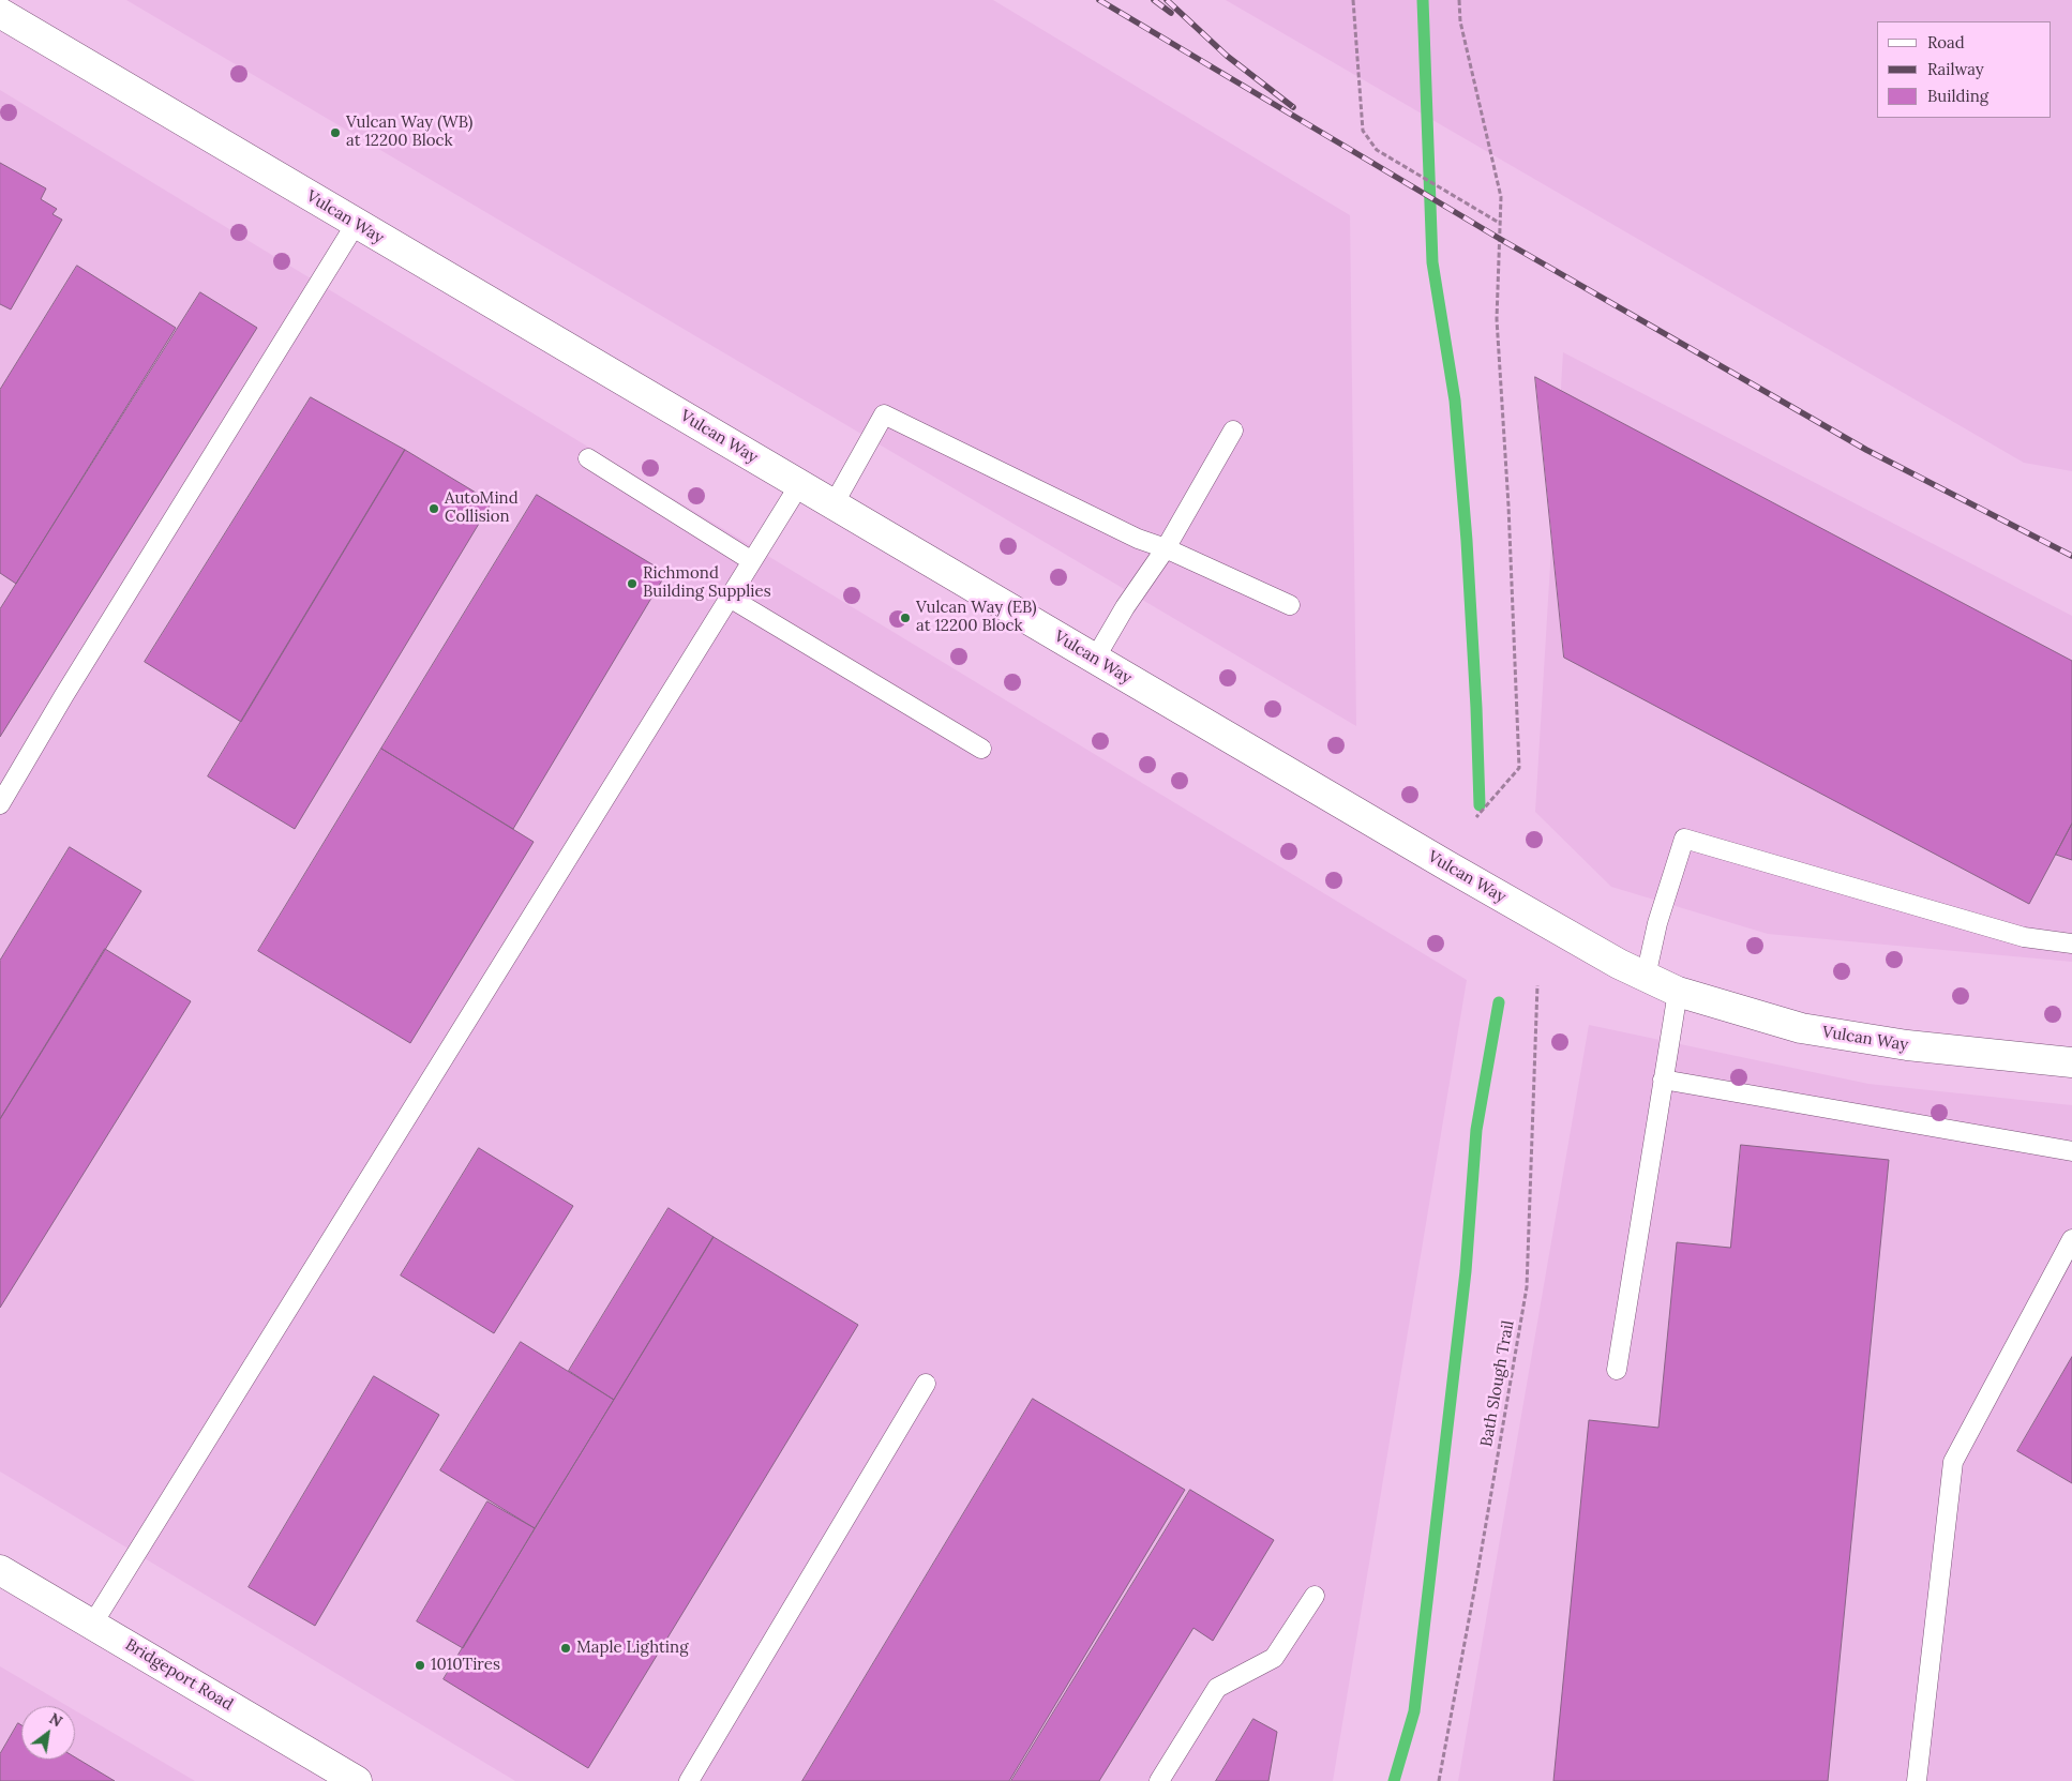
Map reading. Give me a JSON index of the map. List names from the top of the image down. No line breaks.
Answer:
{"streets":{"street":["Vulcan Way","Bridgeport Road"],"path":["Bath Slough Trail"]},"places":["Vulcan Way (WB) at 12200 Block","AutoMind Collision","Richmond Building Supplies","Vulcan Way (EB) at 12200 Block","Maple Lighting","1010Tires"],"legend":["Road","Railway","Building"],"north":"top right"}
